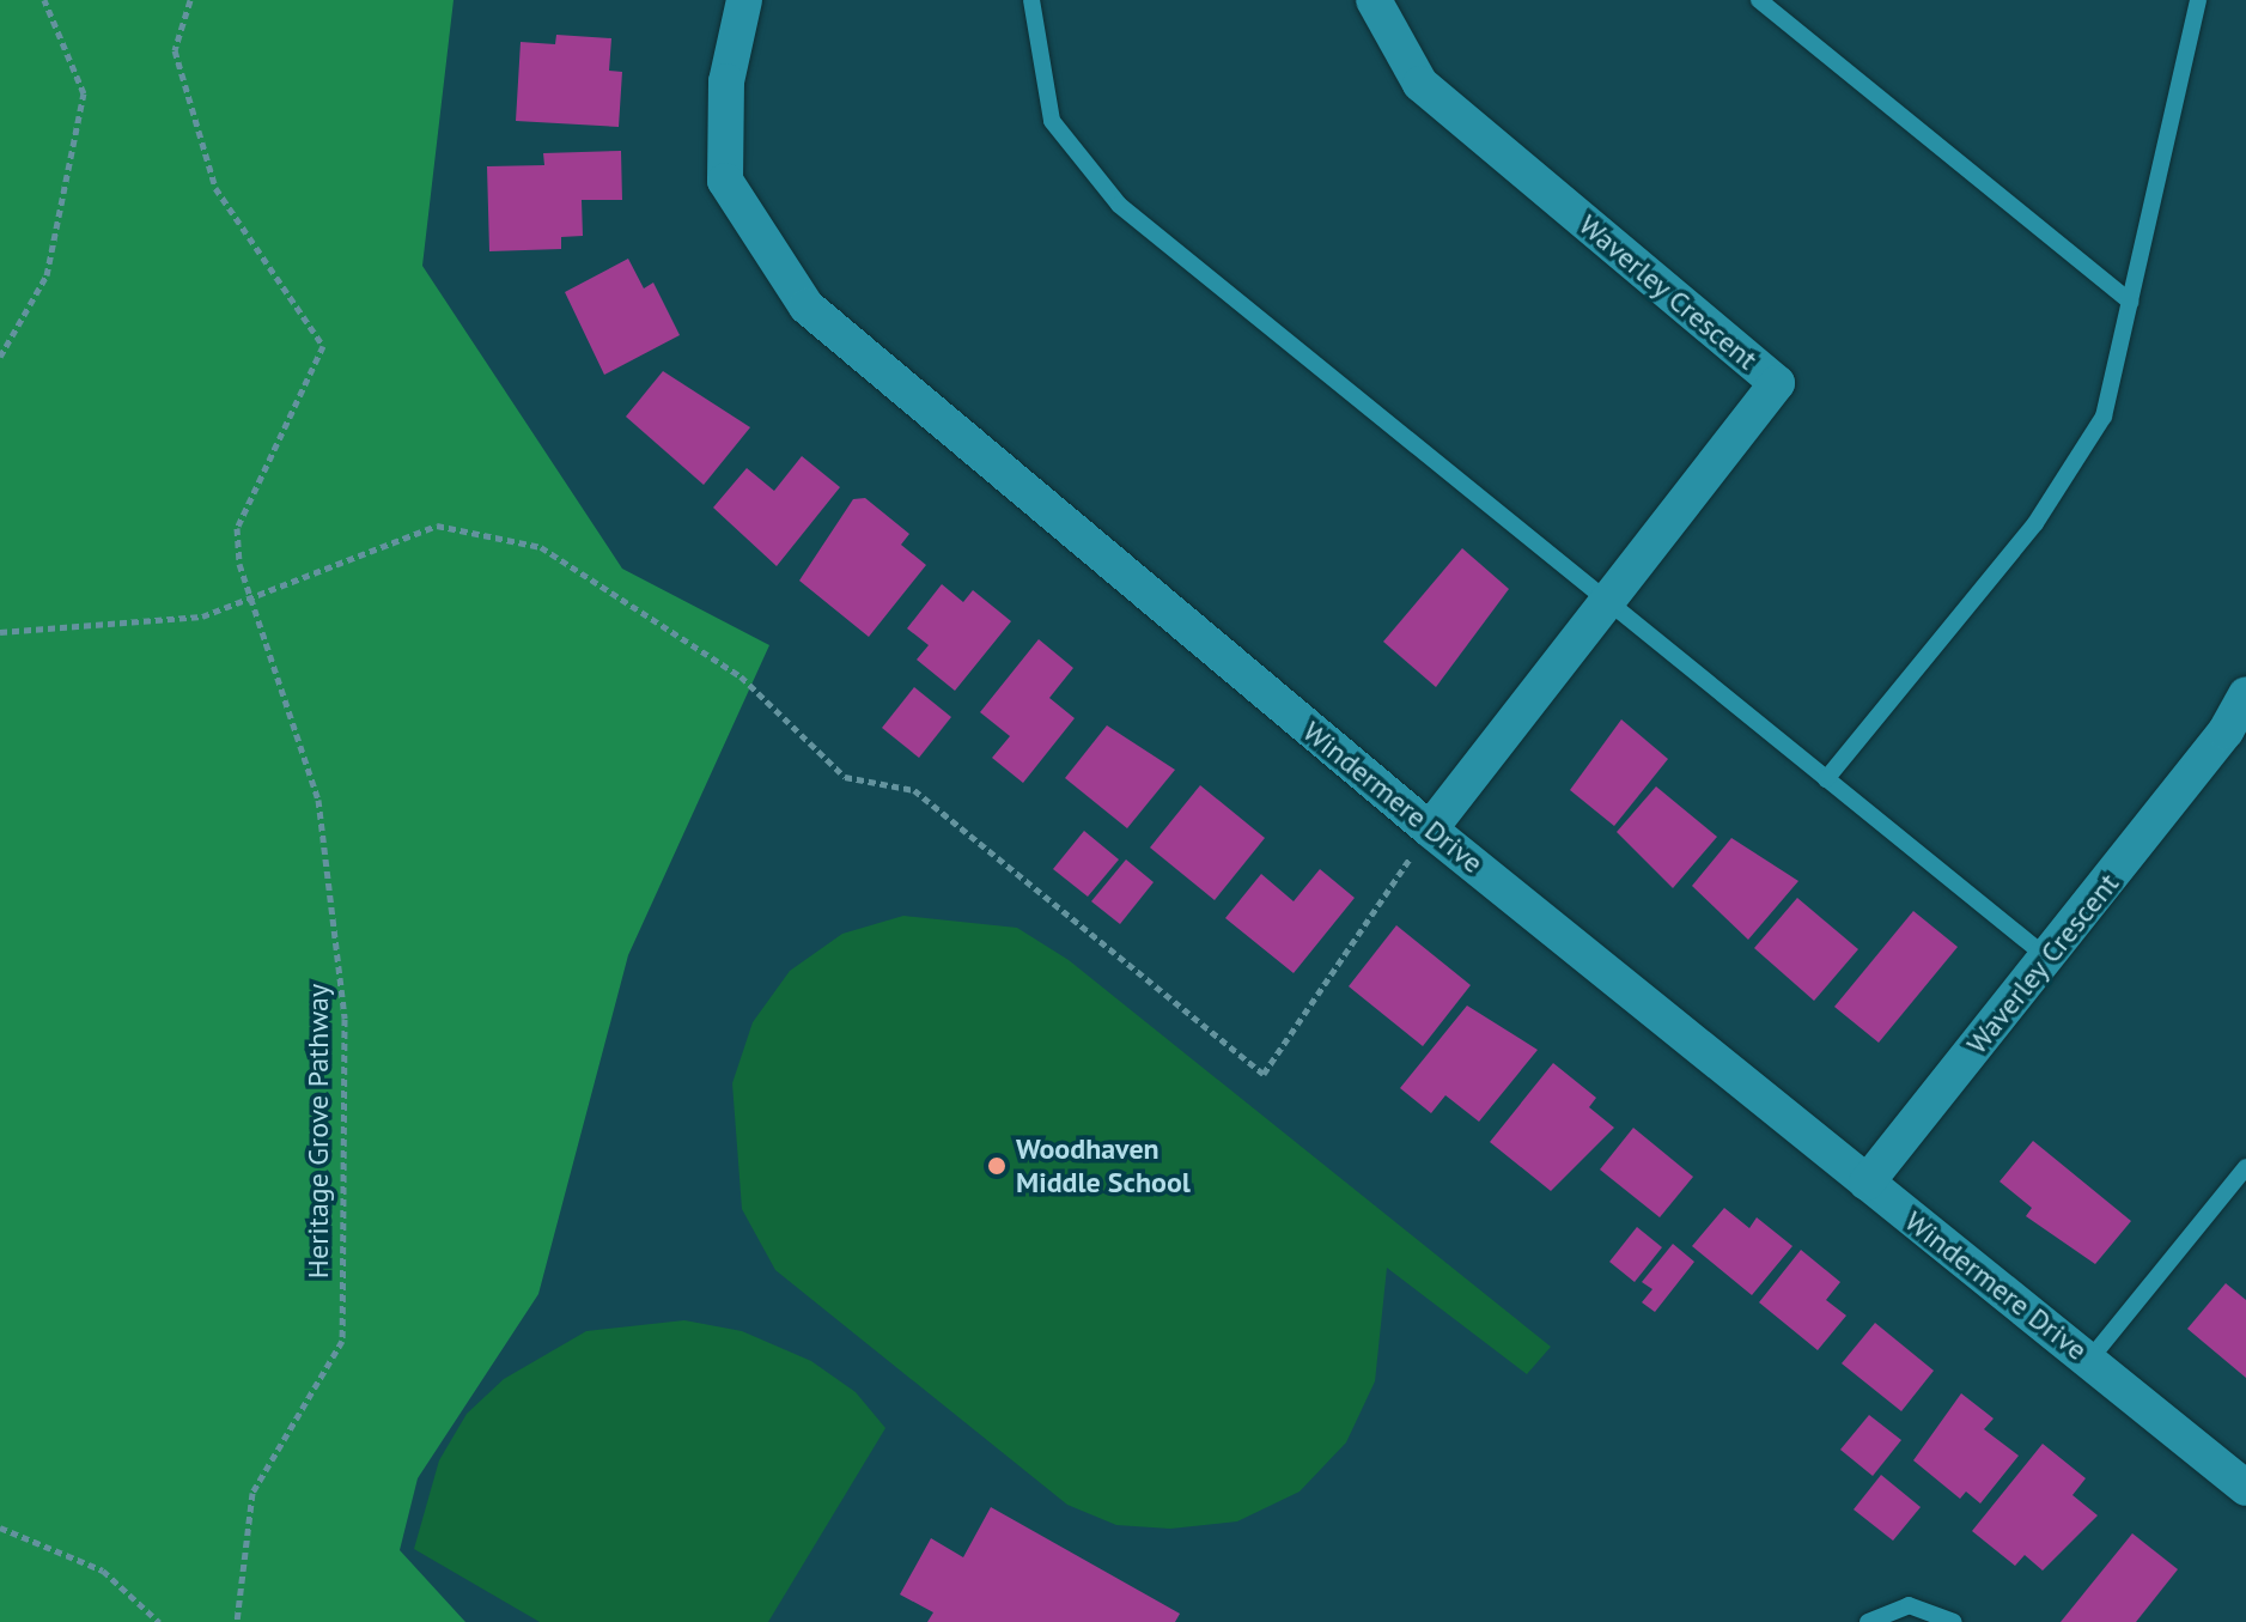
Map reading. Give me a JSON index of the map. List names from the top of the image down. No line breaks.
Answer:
{"streets":{"street":["Waverley Crescent","Windermere Drive"],"path":["Heritage Grove Pathway"]},"crossings":[["Waverley Crescent","Windermere Drive"]],"places":["Woodhaven Middle School"]}
